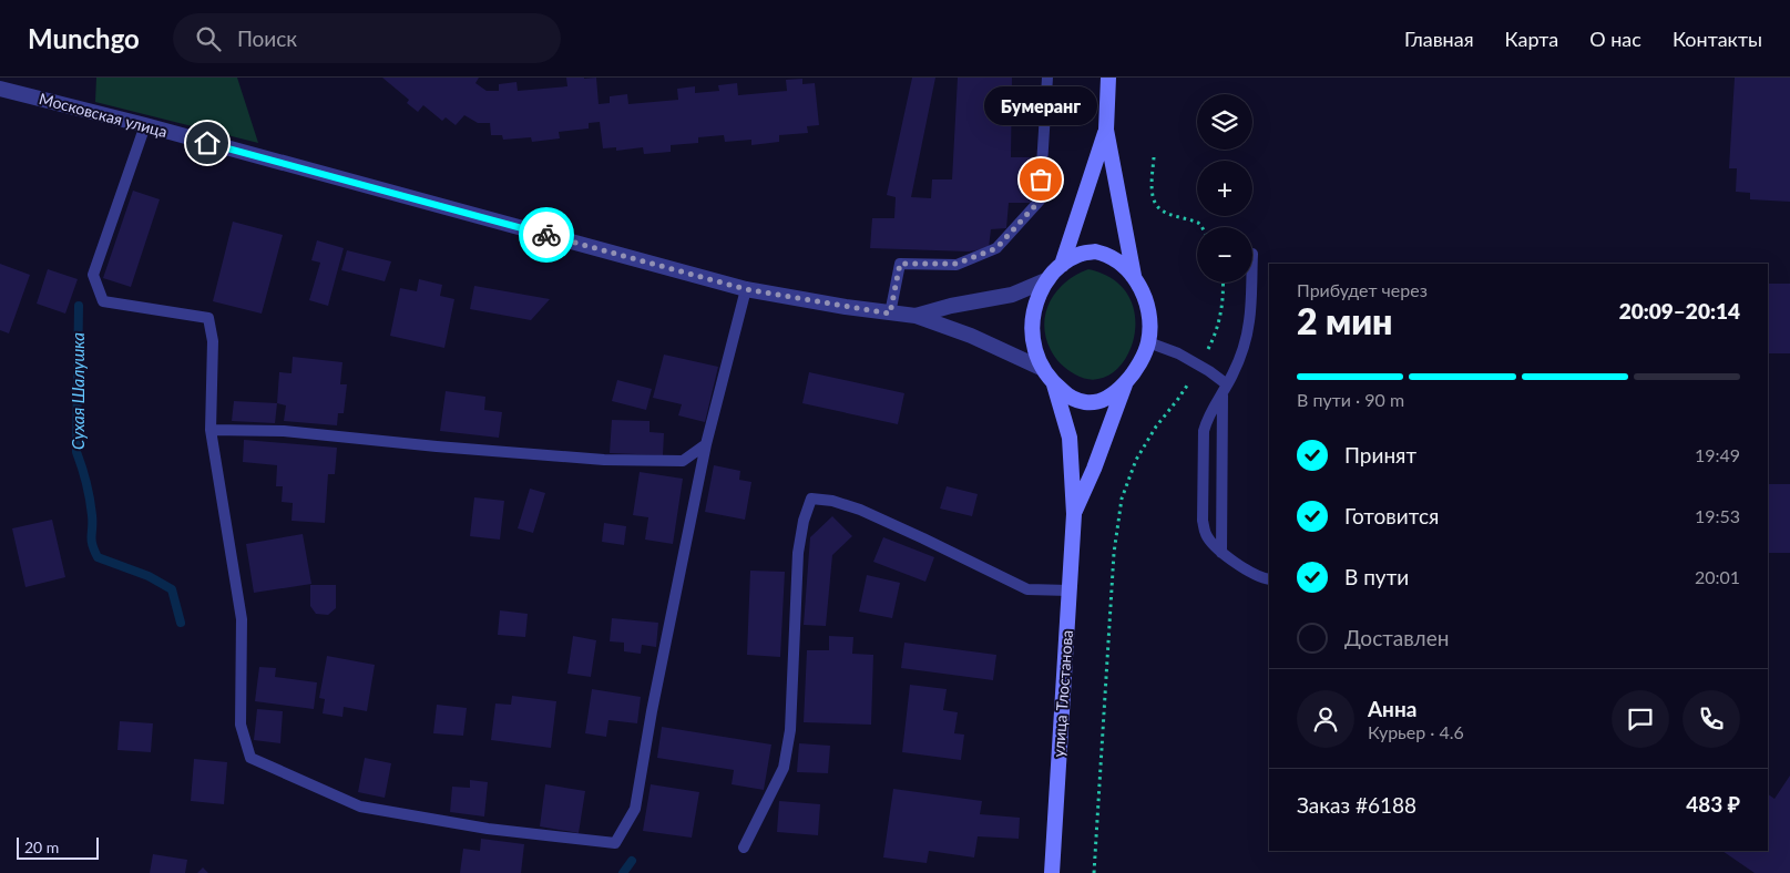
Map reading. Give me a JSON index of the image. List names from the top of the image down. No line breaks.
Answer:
{"streets":{"main road":["улица Тлостанова"],"street":["Московская улица"]},"water":["Сухая Шалушка"],"places":["Бумеранг"],"scale_bar":"20 m","page":{"header":"Munchgo","search":"Поиск","nav":["Главная","Карта","О нас","Контакты"],"bubble":"Бумеранг","map_buttons":["+","−"],"heading":["2 мин","Прибудет через","20:09–20:14"],"panel":["Анна","Курьер · 4.6","Заказ #6188","483 ₽"],"bar":"В пути · 90 m","list":[["Принят","19:49"],["Готовится","19:53"],["В пути","20:01"],"Доставлен"],"scale":"20 m"}}
